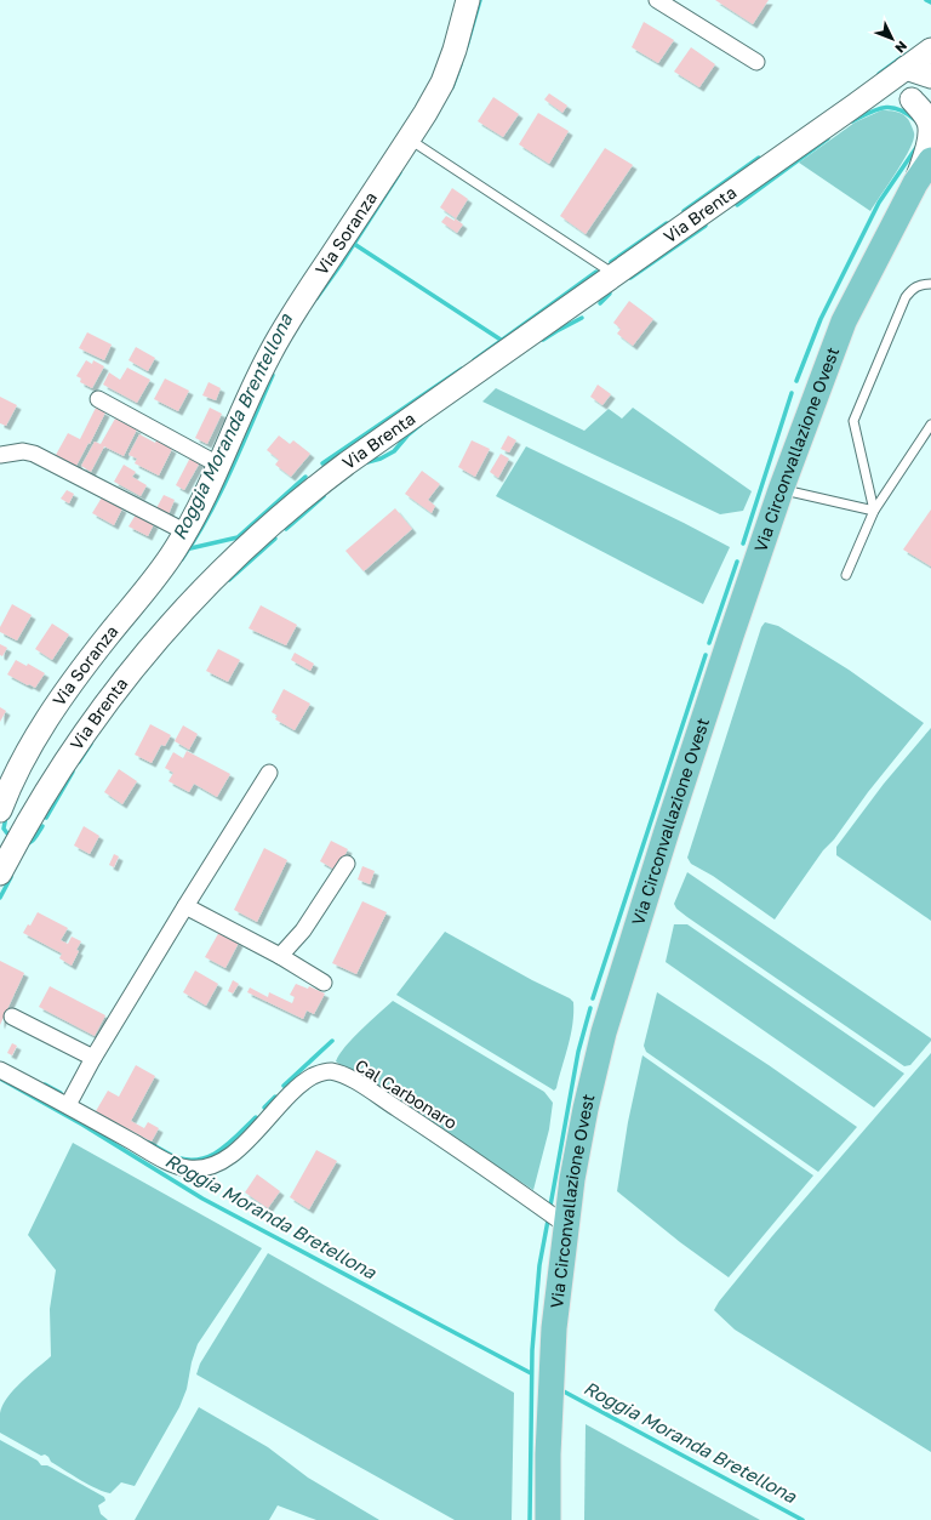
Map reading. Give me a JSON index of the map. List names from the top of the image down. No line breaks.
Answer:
{"streets":{"main road":["Via Brenta","Via Soranza","Via Circonvallazione Ovest"],"street":["Cal Carbonaro"]},"crossings":[["Via Brenta","Via Circonvallazione Ovest"],["Via Circonvallazione Ovest","Cal Carbonaro"]],"water":["Roggia Moranda Brentellona","Roggia Moranda Bretellona"],"north":"bottom right"}
